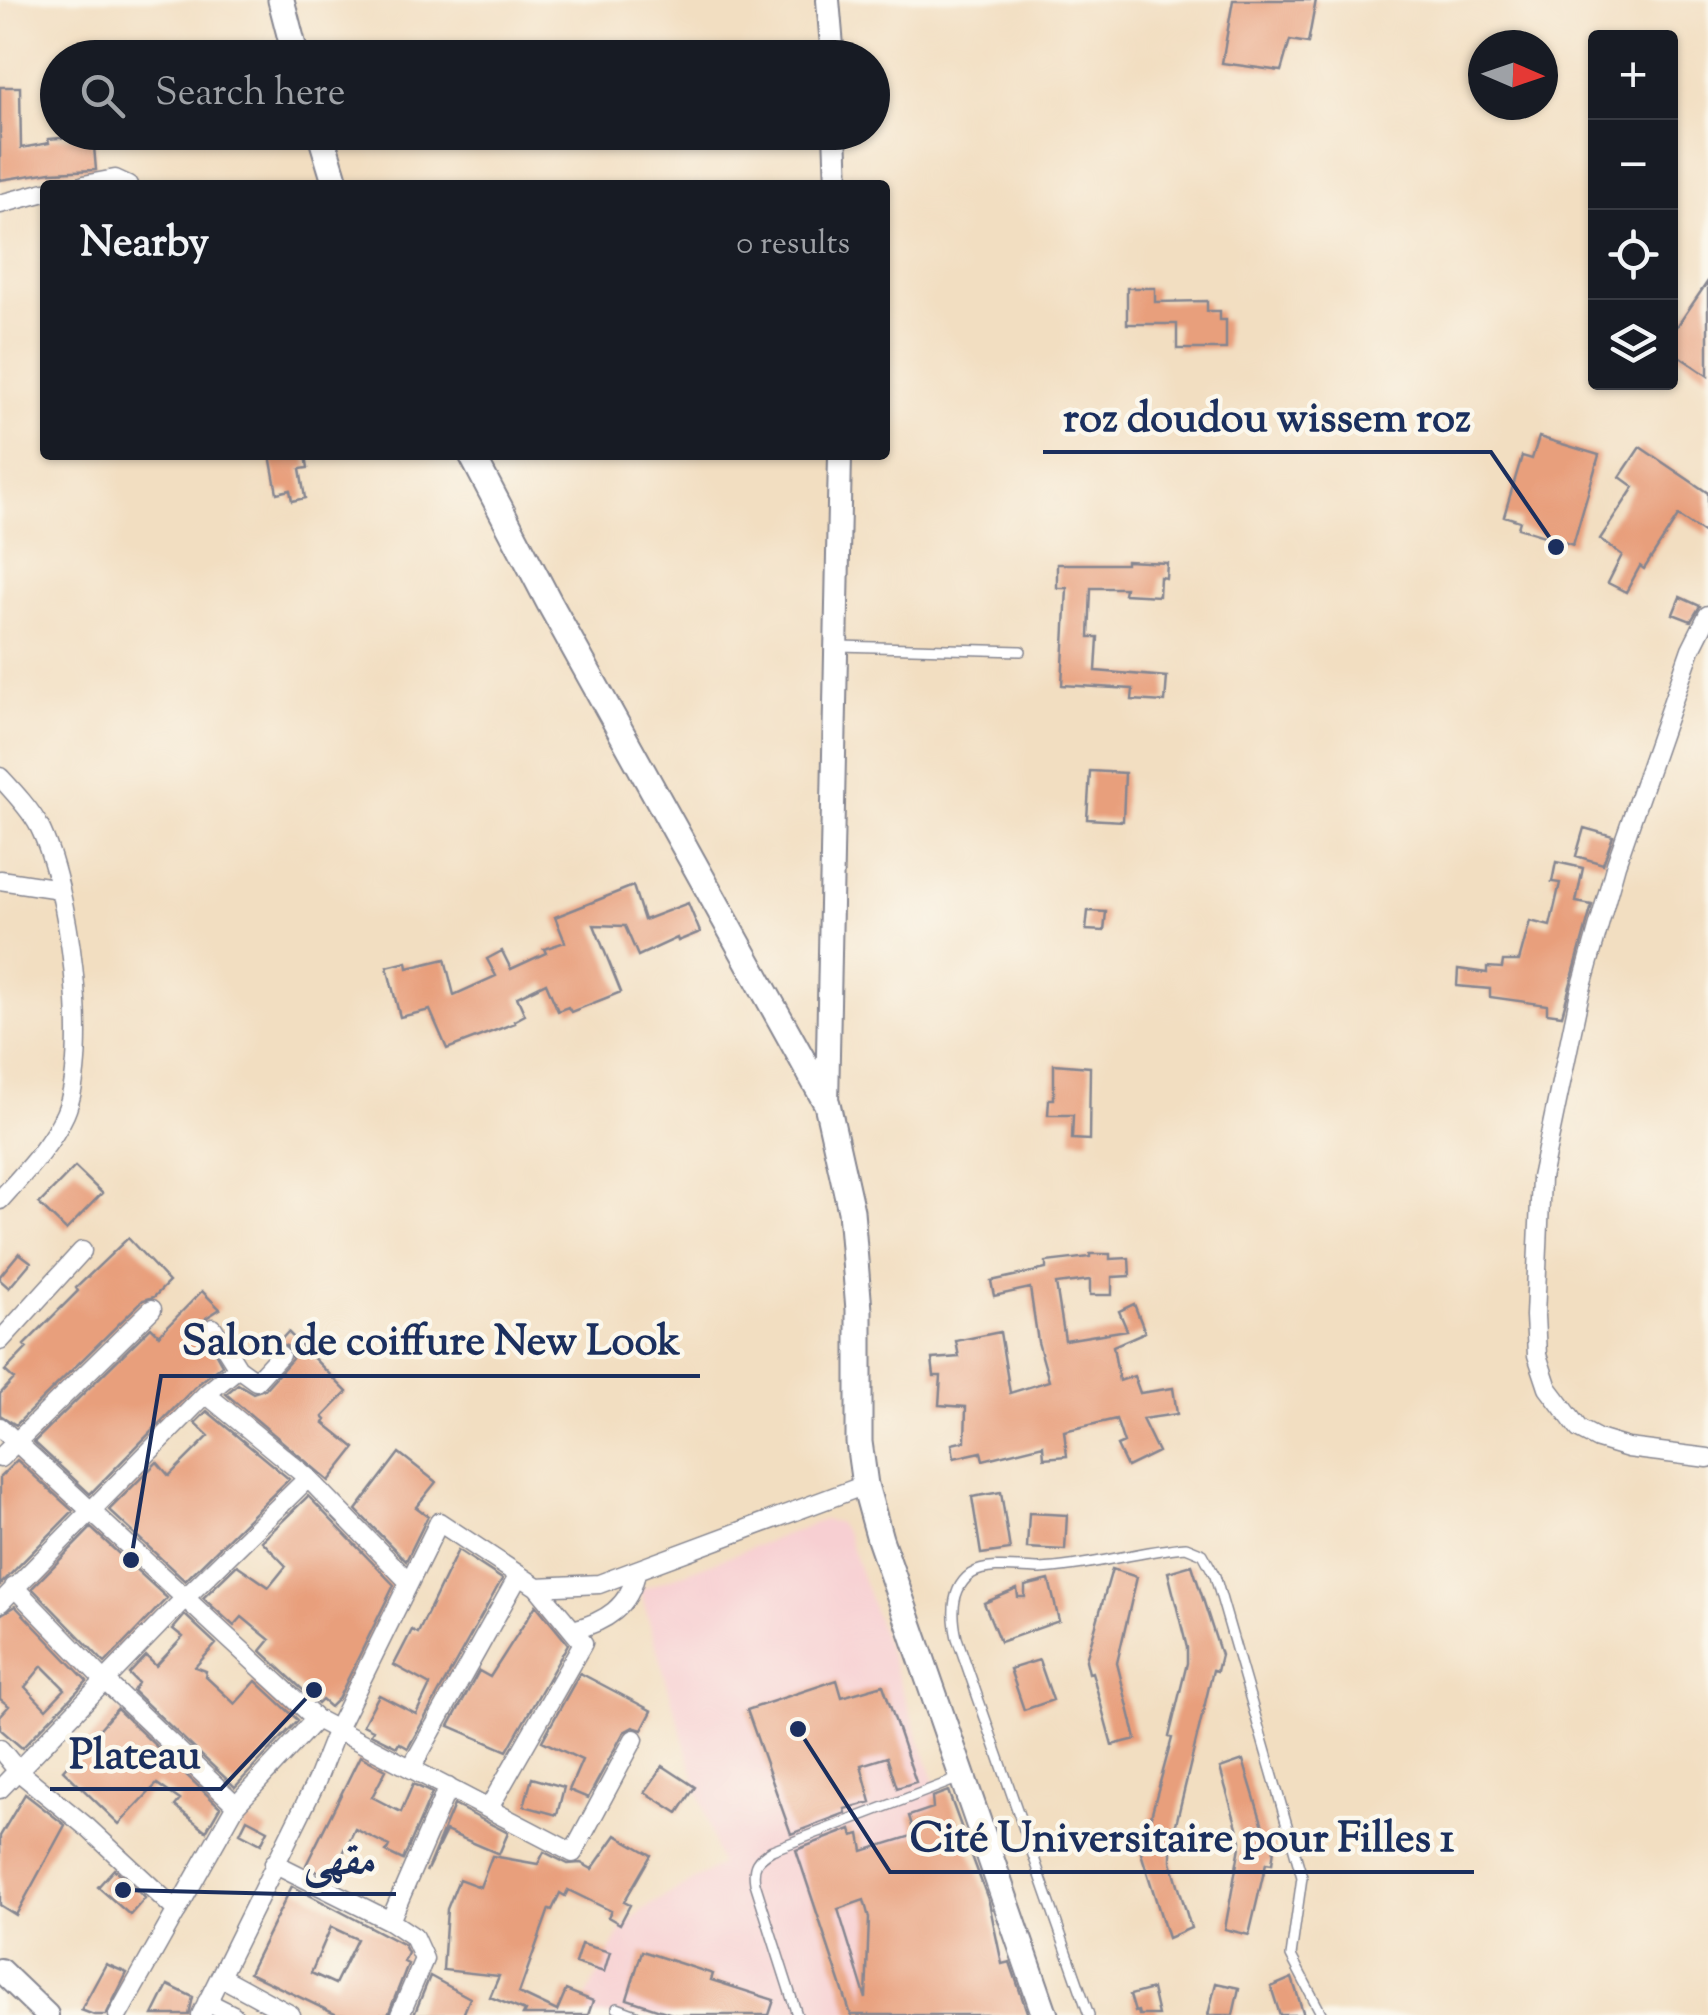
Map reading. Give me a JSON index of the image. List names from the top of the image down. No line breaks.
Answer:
{"places":["roz doudou wissem roz","Salon de coiffure New Look","Plateau","Cité Universitaire pour Filles 1","مقهى"],"north":"right","page":{"map_buttons":["+","−"],"search":"Search here","heading":["Nearby","0 results"]}}
